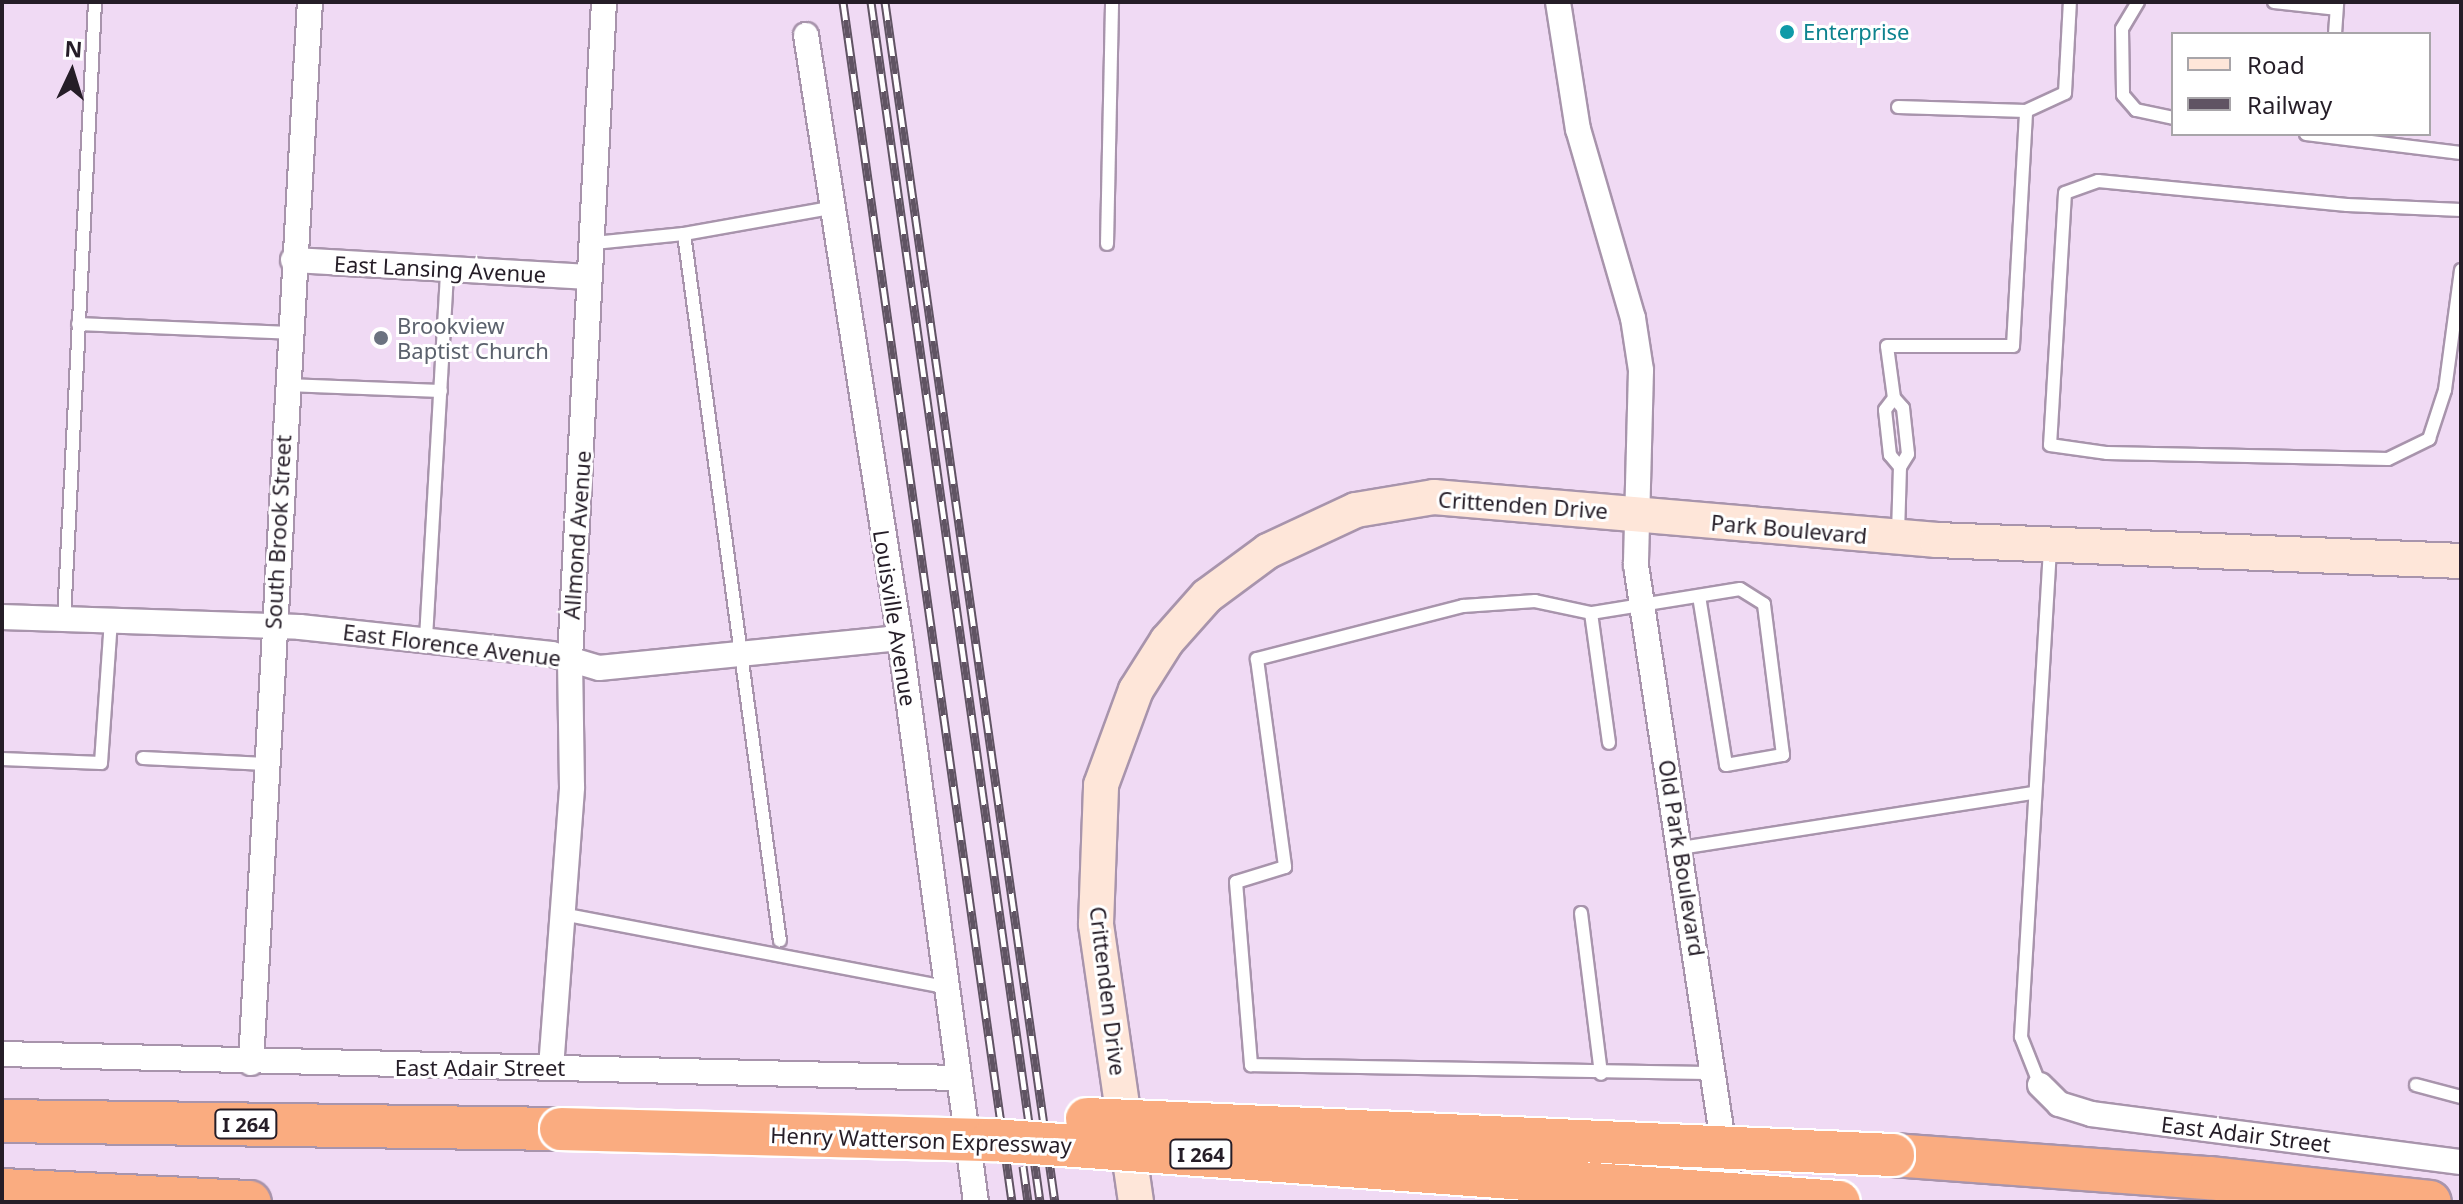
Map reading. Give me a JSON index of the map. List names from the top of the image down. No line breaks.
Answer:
{"streets":{"highway":["I 264","Henry Watterson Expressway"],"main road":["Crittenden Drive","Park Boulevard"],"street":["East Lansing Avenue","South Brook Street","Allmond Avenue","Louisville Avenue","East Florence Avenue","Old Park Boulevard","East Adair Street"]},"crossings":[["East Lansing Avenue","South Brook Street"],["East Lansing Avenue","Allmond Avenue"],["Crittenden Drive","Park Boulevard"],["Crittenden Drive","Old Park Boulevard"],["Park Boulevard","Old Park Boulevard"],["South Brook Street","East Florence Avenue"],["South Brook Street","East Adair Street"],["Allmond Avenue","East Florence Avenue"],["Allmond Avenue","East Adair Street"],["Louisville Avenue","East Florence Avenue"],["Louisville Avenue","East Adair Street"]],"places":["Enterprise","Brookview Baptist Church"],"legend":["Road","Railway"],"north":"top"}
